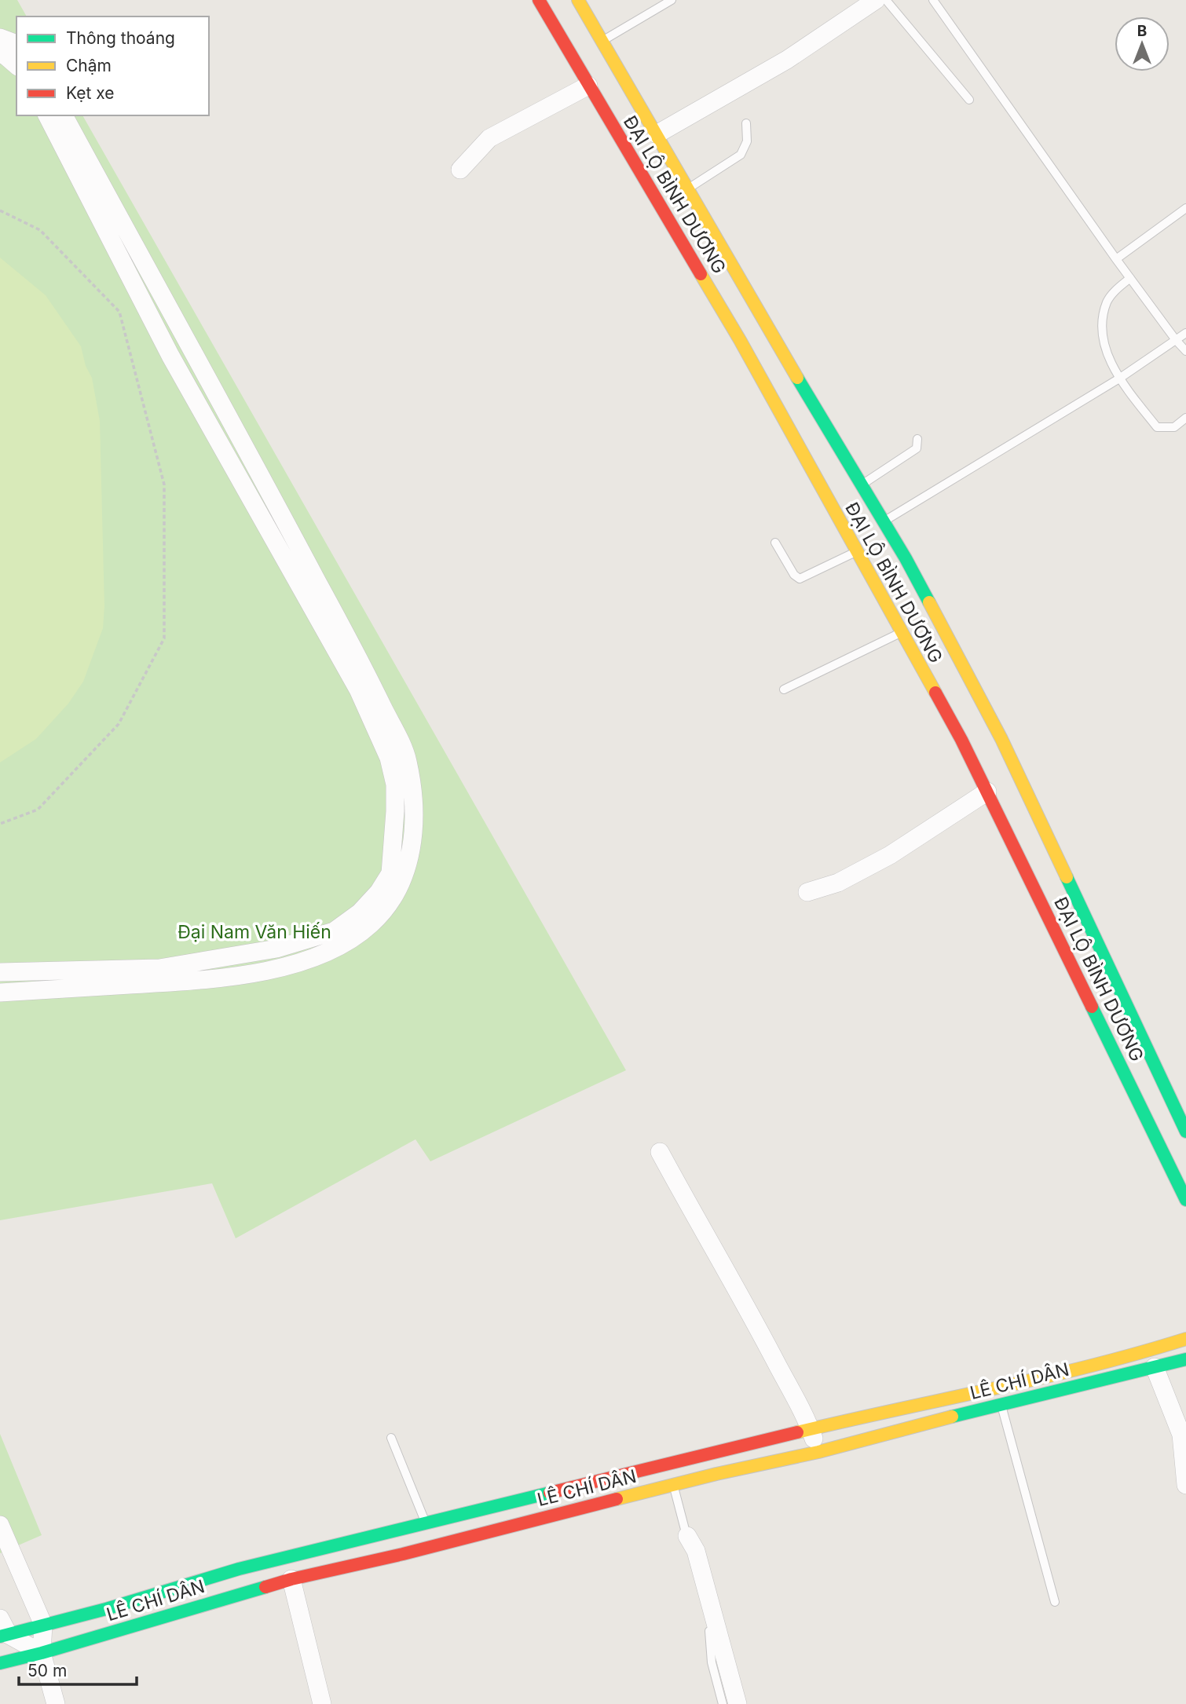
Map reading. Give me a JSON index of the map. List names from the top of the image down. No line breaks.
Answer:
{"streets":{"main road":["ĐẠI LỘ BÌNH DƯƠNG","LÊ CHÍ DÂN"]},"parks":["Đại Nam Văn Hiến"],"legend":["Thông thoáng","Chậm","Kẹt xe"],"scale_bar":"50 m","north":"top"}
